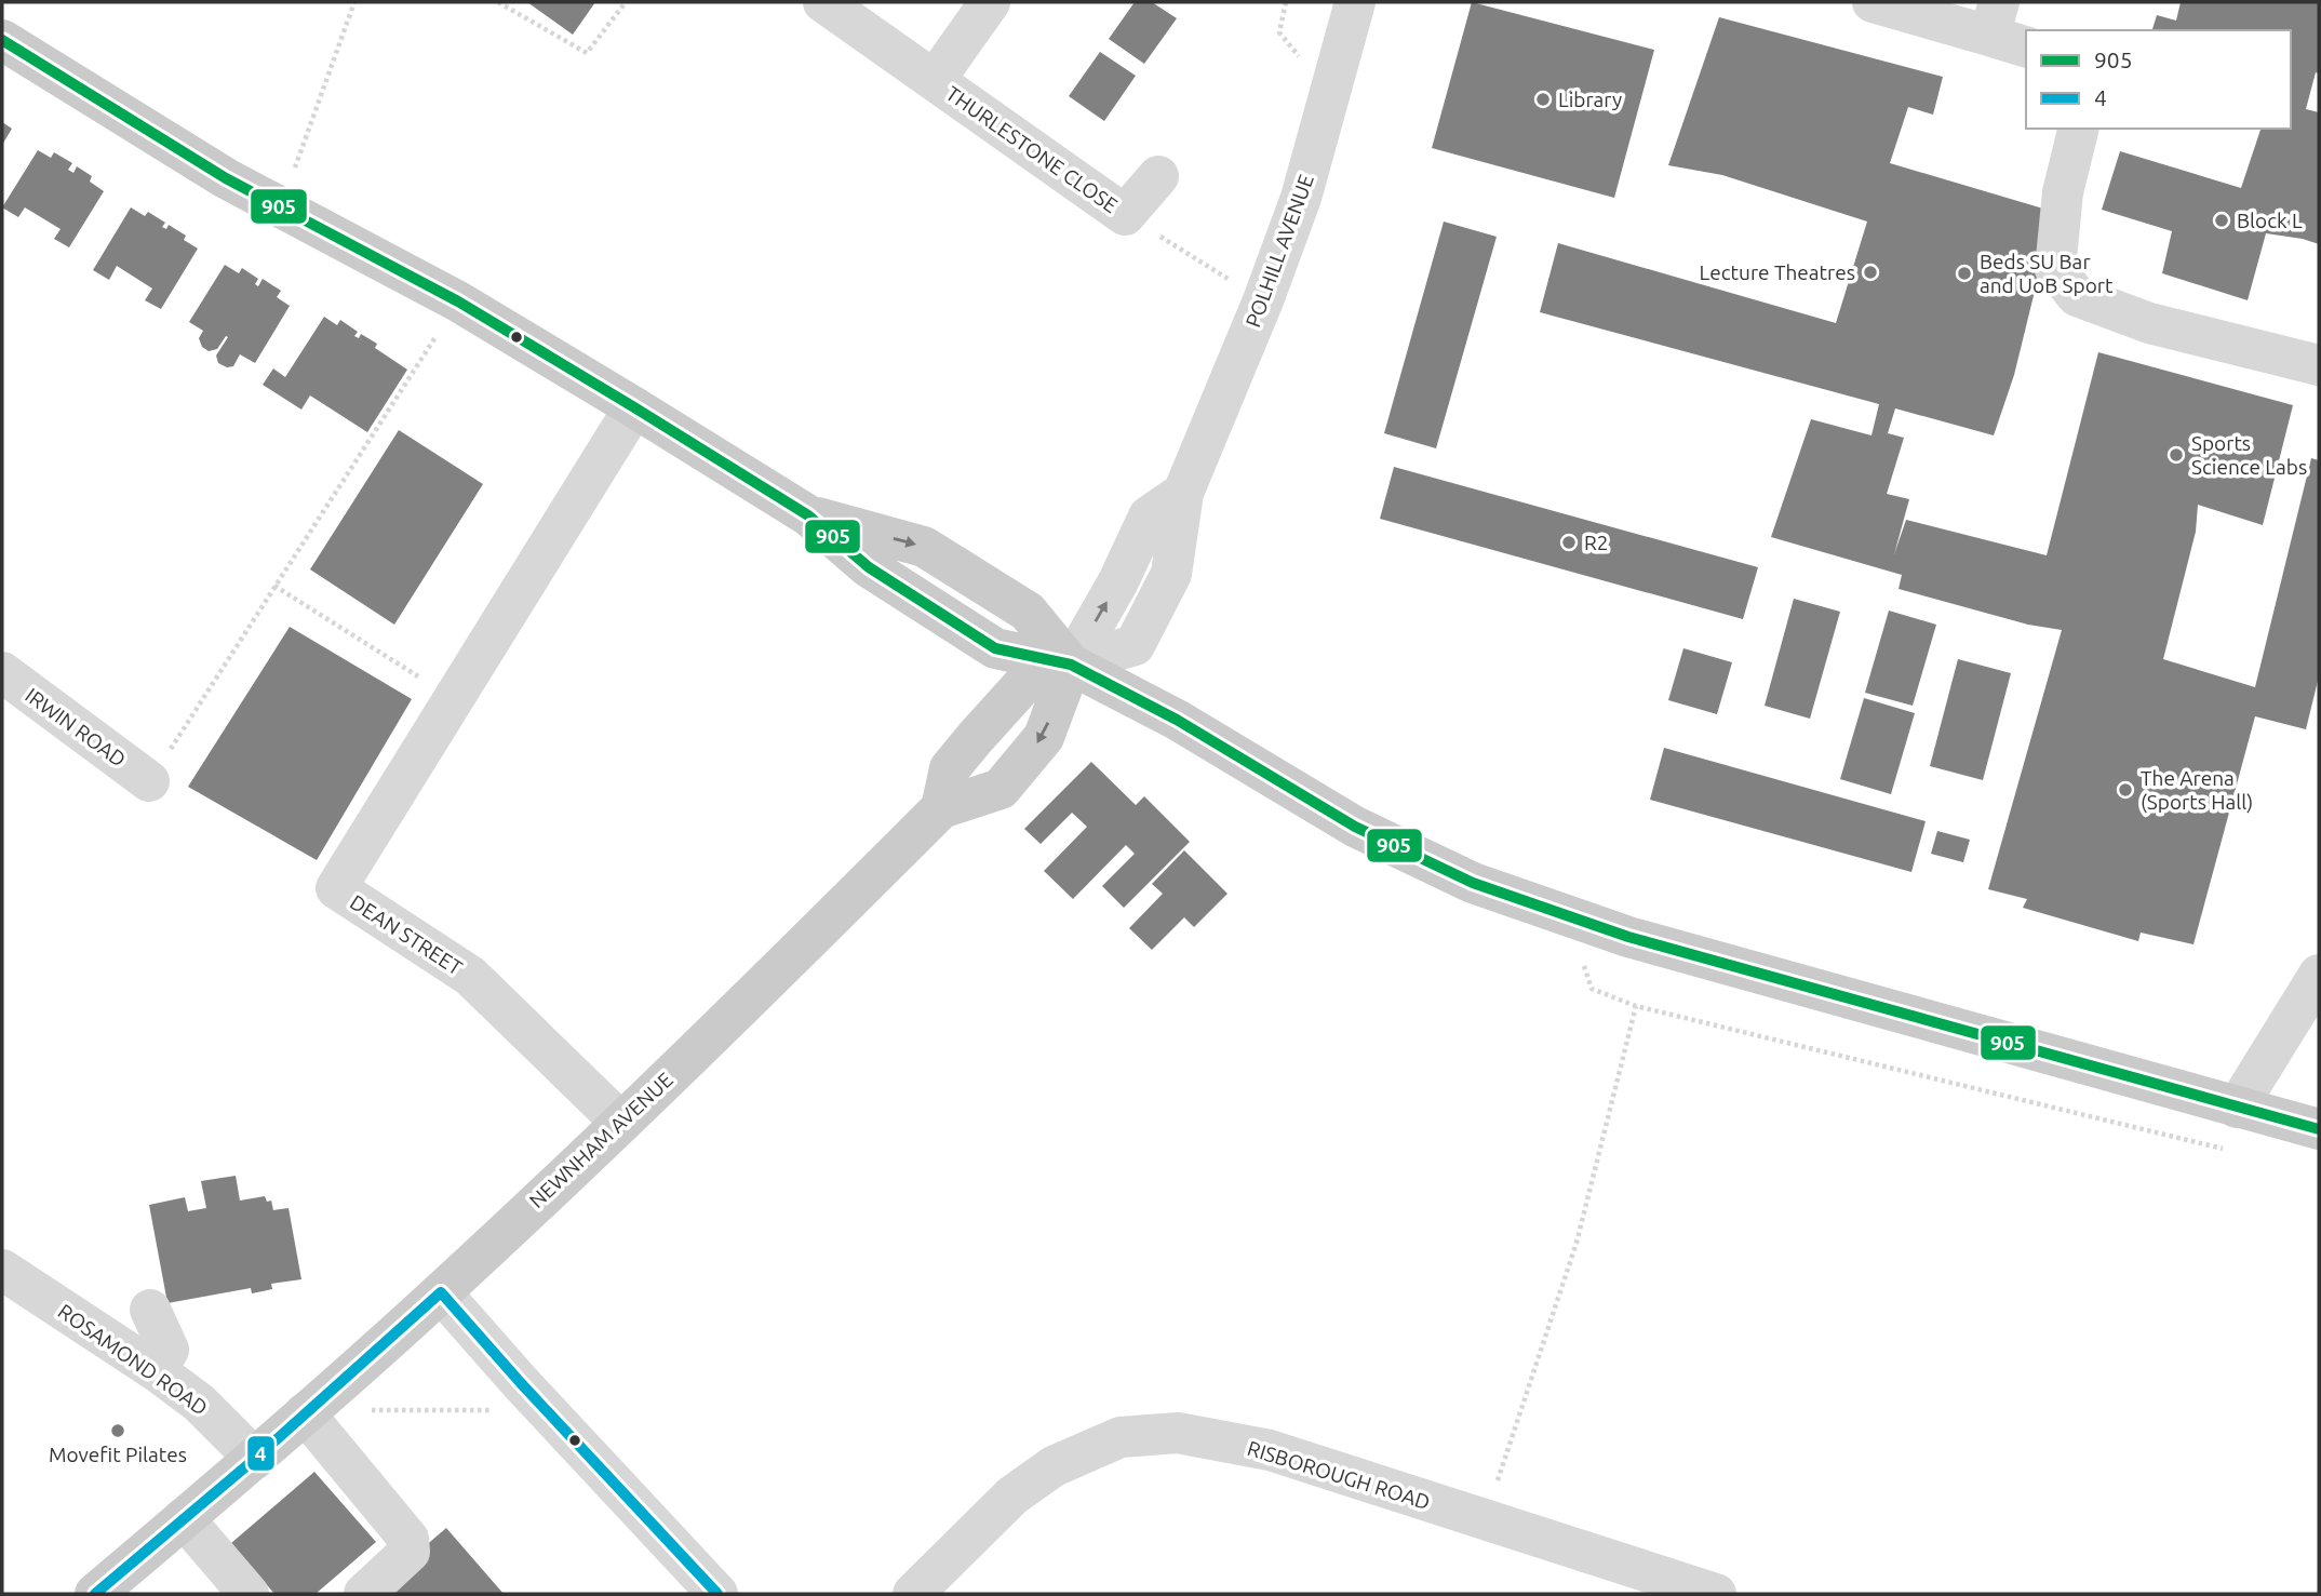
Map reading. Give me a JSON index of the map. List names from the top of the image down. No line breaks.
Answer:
{"streets":{"main road":["NEWNHAM AVENUE"],"street":["THURLESTONE CLOSE","POLHILL AVENUE","IRWIN ROAD","DEAN STREET","ROSAMOND ROAD","RISBOROUGH ROAD"]},"crossings":[["POLHILL AVENUE","NEWNHAM AVENUE"],["DEAN STREET","NEWNHAM AVENUE"],["NEWNHAM AVENUE","ROSAMOND ROAD"]],"places":["Library","Block L","Lecture Theatres","Beds SU Bar and UoB Sport","Sports Science Labs","R2","The Arena (Sports Hall)","Movefit Pilates"],"lines":["transit line 905","transit line 4"],"legend":["905","4"]}
